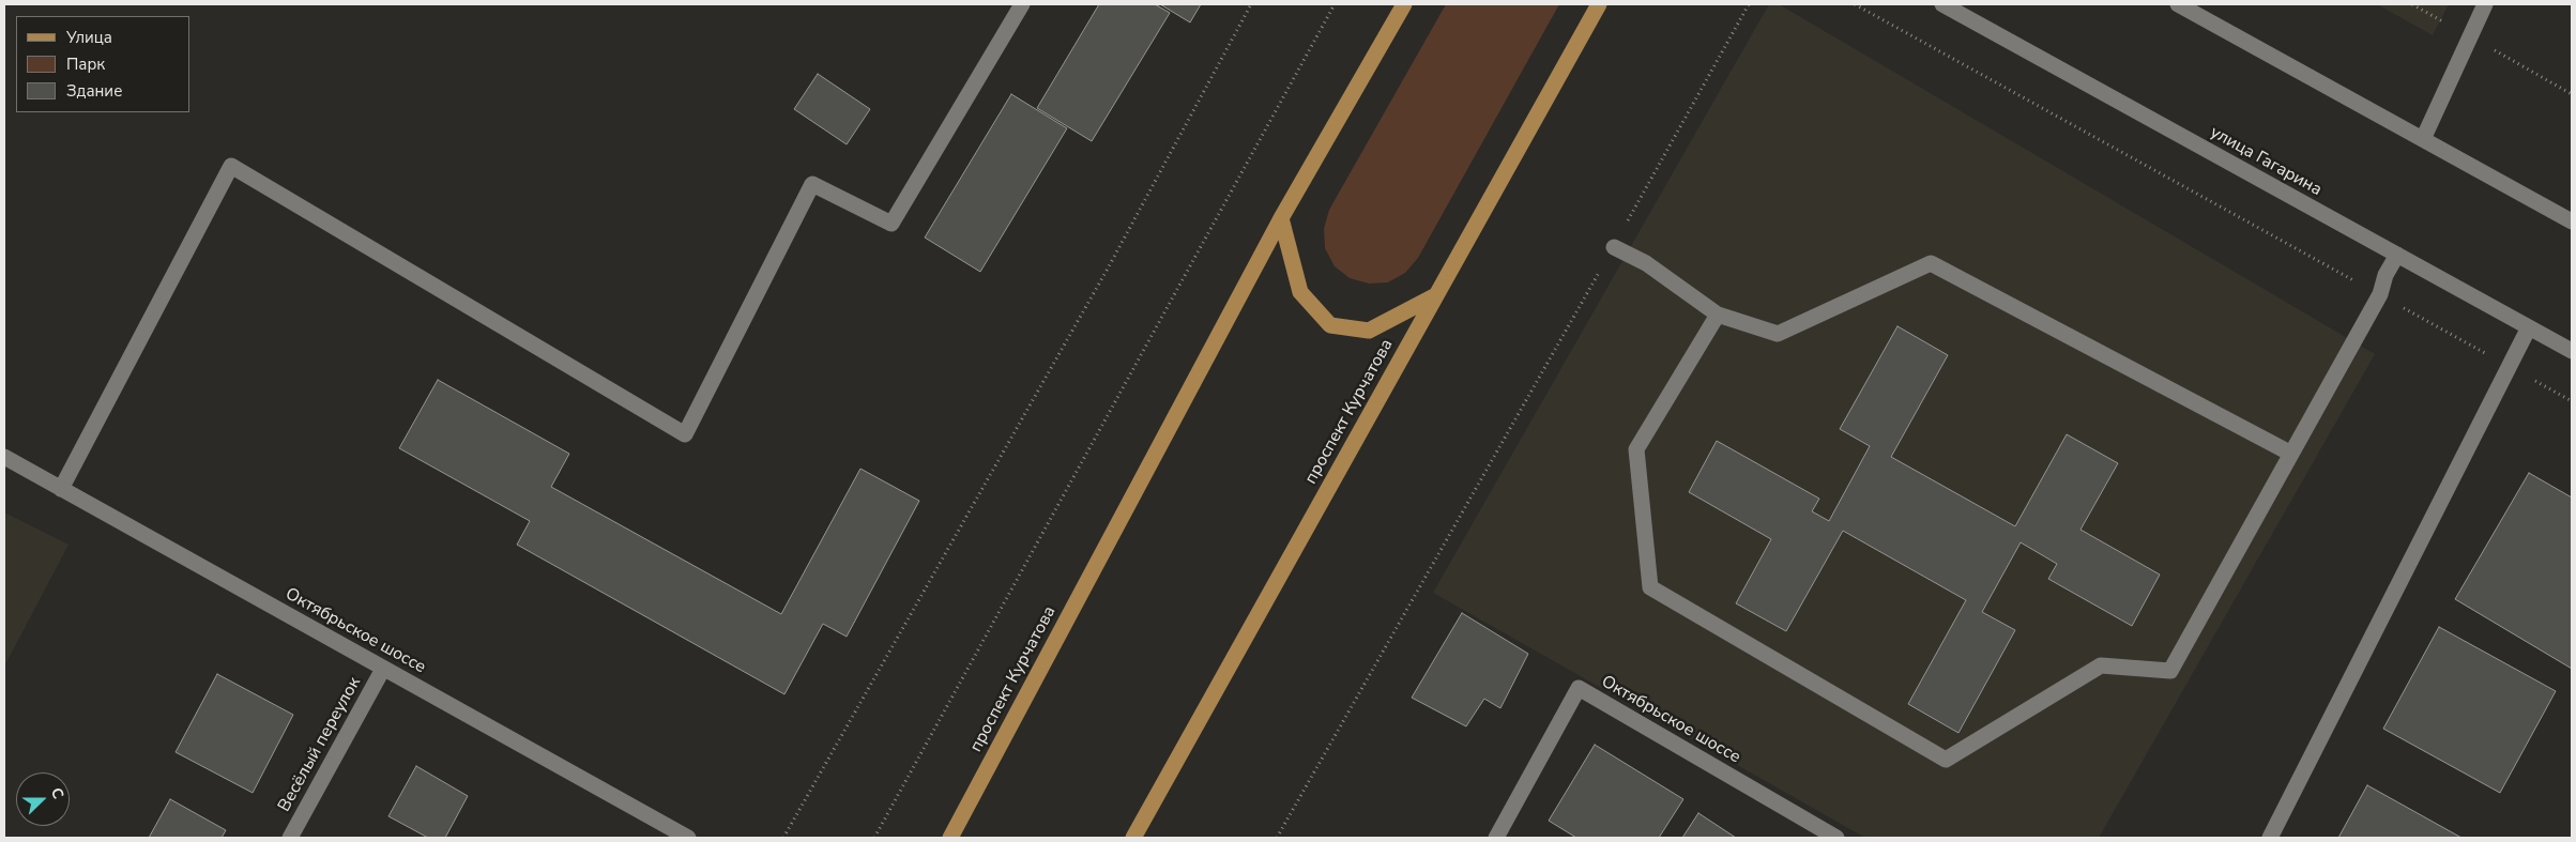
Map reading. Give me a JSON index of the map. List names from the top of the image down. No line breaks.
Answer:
{"streets":{"main road":["проспект Курчатова"],"street":["улица Гагарина","Октябрьское шоссе","Весёлый переулок"]},"crossings":[["Октябрьское шоссе","Весёлый переулок"]],"legend":["Улица","Парк","Здание"],"north":"right"}
